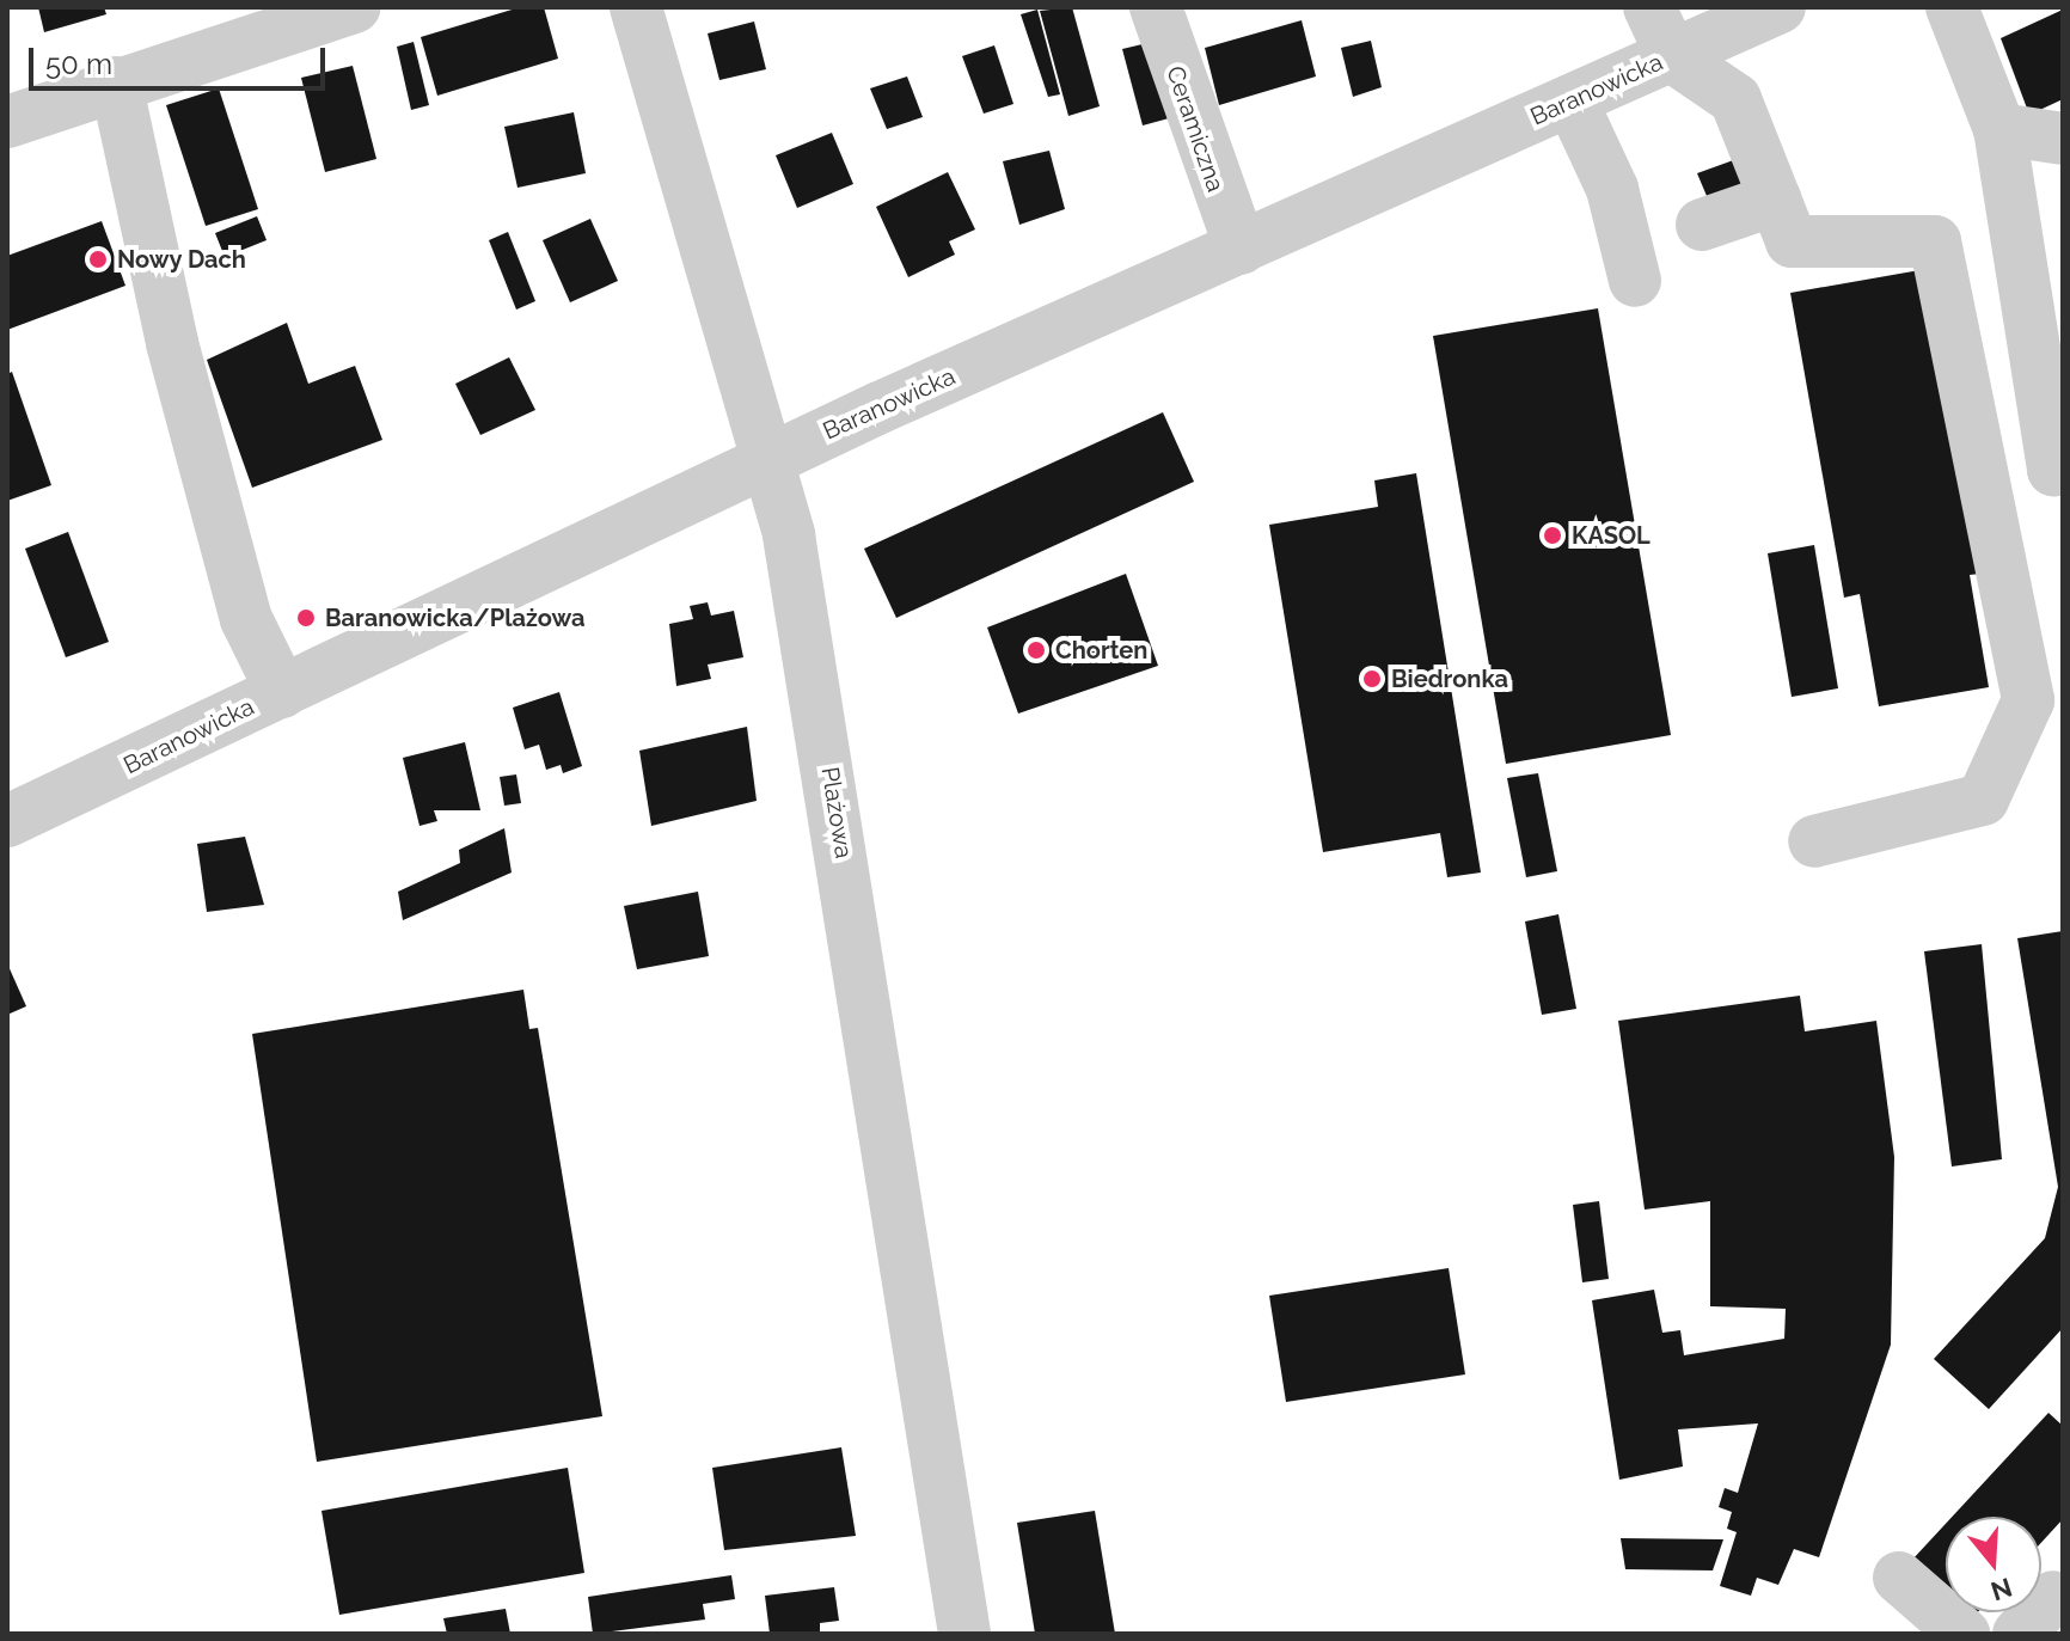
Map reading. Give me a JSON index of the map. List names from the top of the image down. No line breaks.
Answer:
{"streets":{"street":["Baranowicka","Ceramiczna","Plażowa"]},"crossings":[["Baranowicka","Ceramiczna"],["Baranowicka","Plażowa"]],"places":["Nowy Dach","KASOL","Baranowicka/Plażowa","Chorten","Biedronka"],"scale_bar":"50 m","north":"bottom"}
